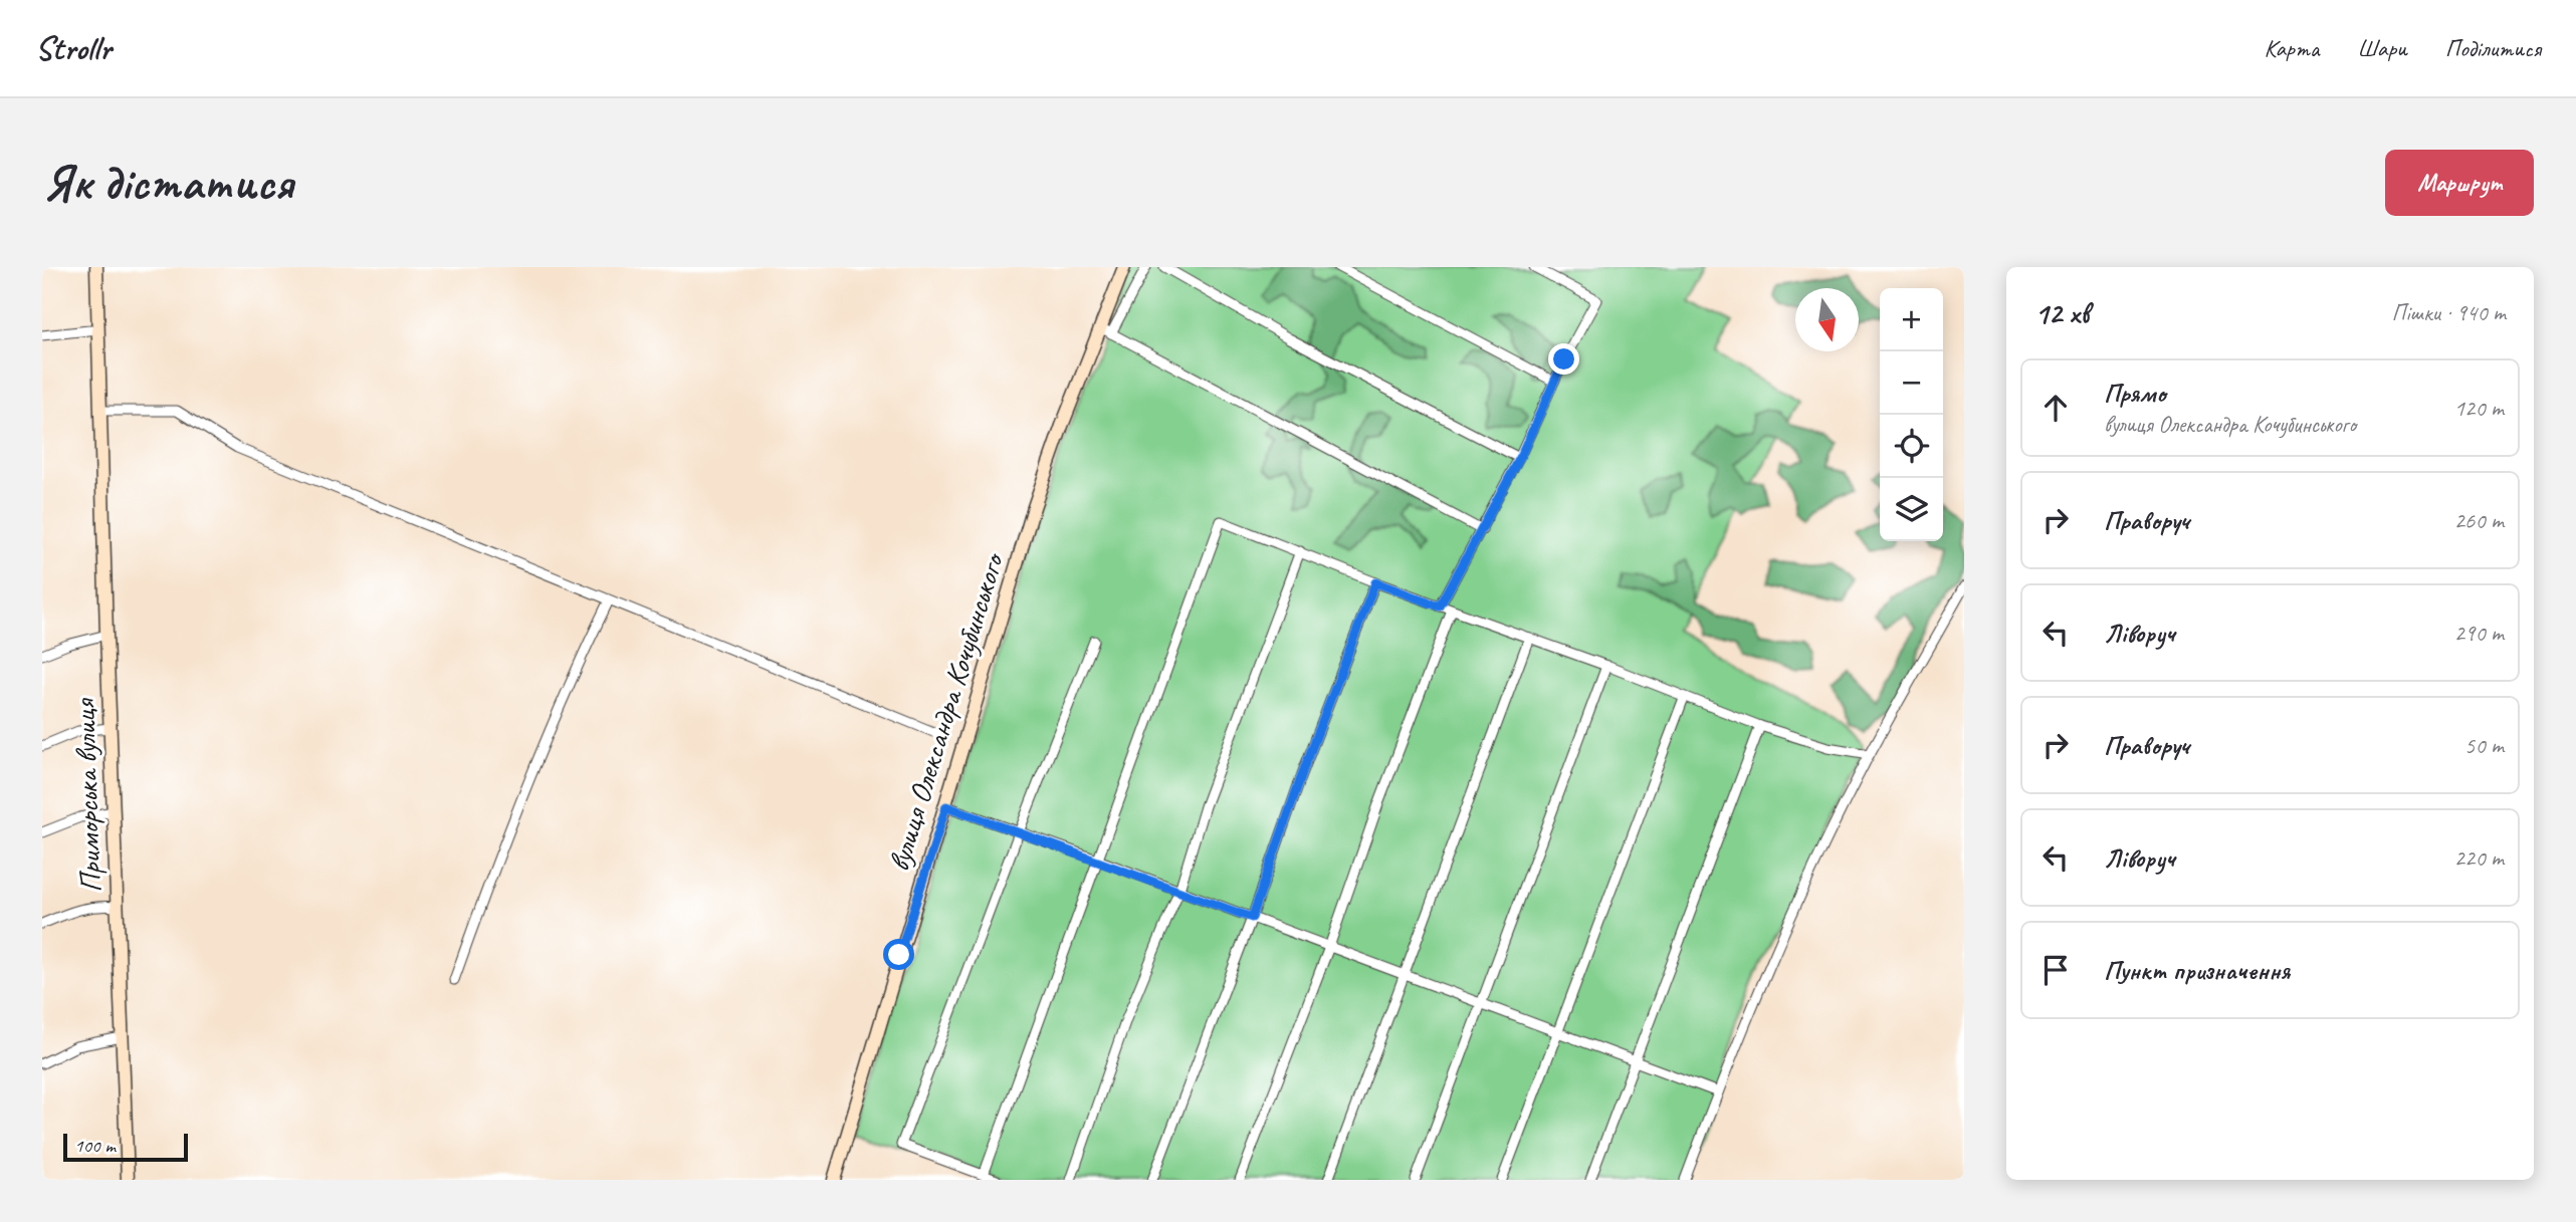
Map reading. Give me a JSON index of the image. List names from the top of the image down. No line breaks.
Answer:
{"streets":{"street":["вулиця Олександра Кочубинського","Приморська вулиця"]},"scale_bar":"100 m","north":"bottom","page":{"header":"Strollr","nav":["Карта","Шари","Поділитися"],"buttons":"Маршрут","title":"Як дістатися","heading":["12 хв","Пішки · 940 m"],"map_buttons":["+","−"],"list":[["Прямо","вулиця Олександра Кочубинського","120 m"],["Праворуч","260 m"],["Ліворуч","290 m"],["Праворуч","50 m"],["Ліворуч","220 m"],"Пункт призначення"],"scale":"100 m"}}
